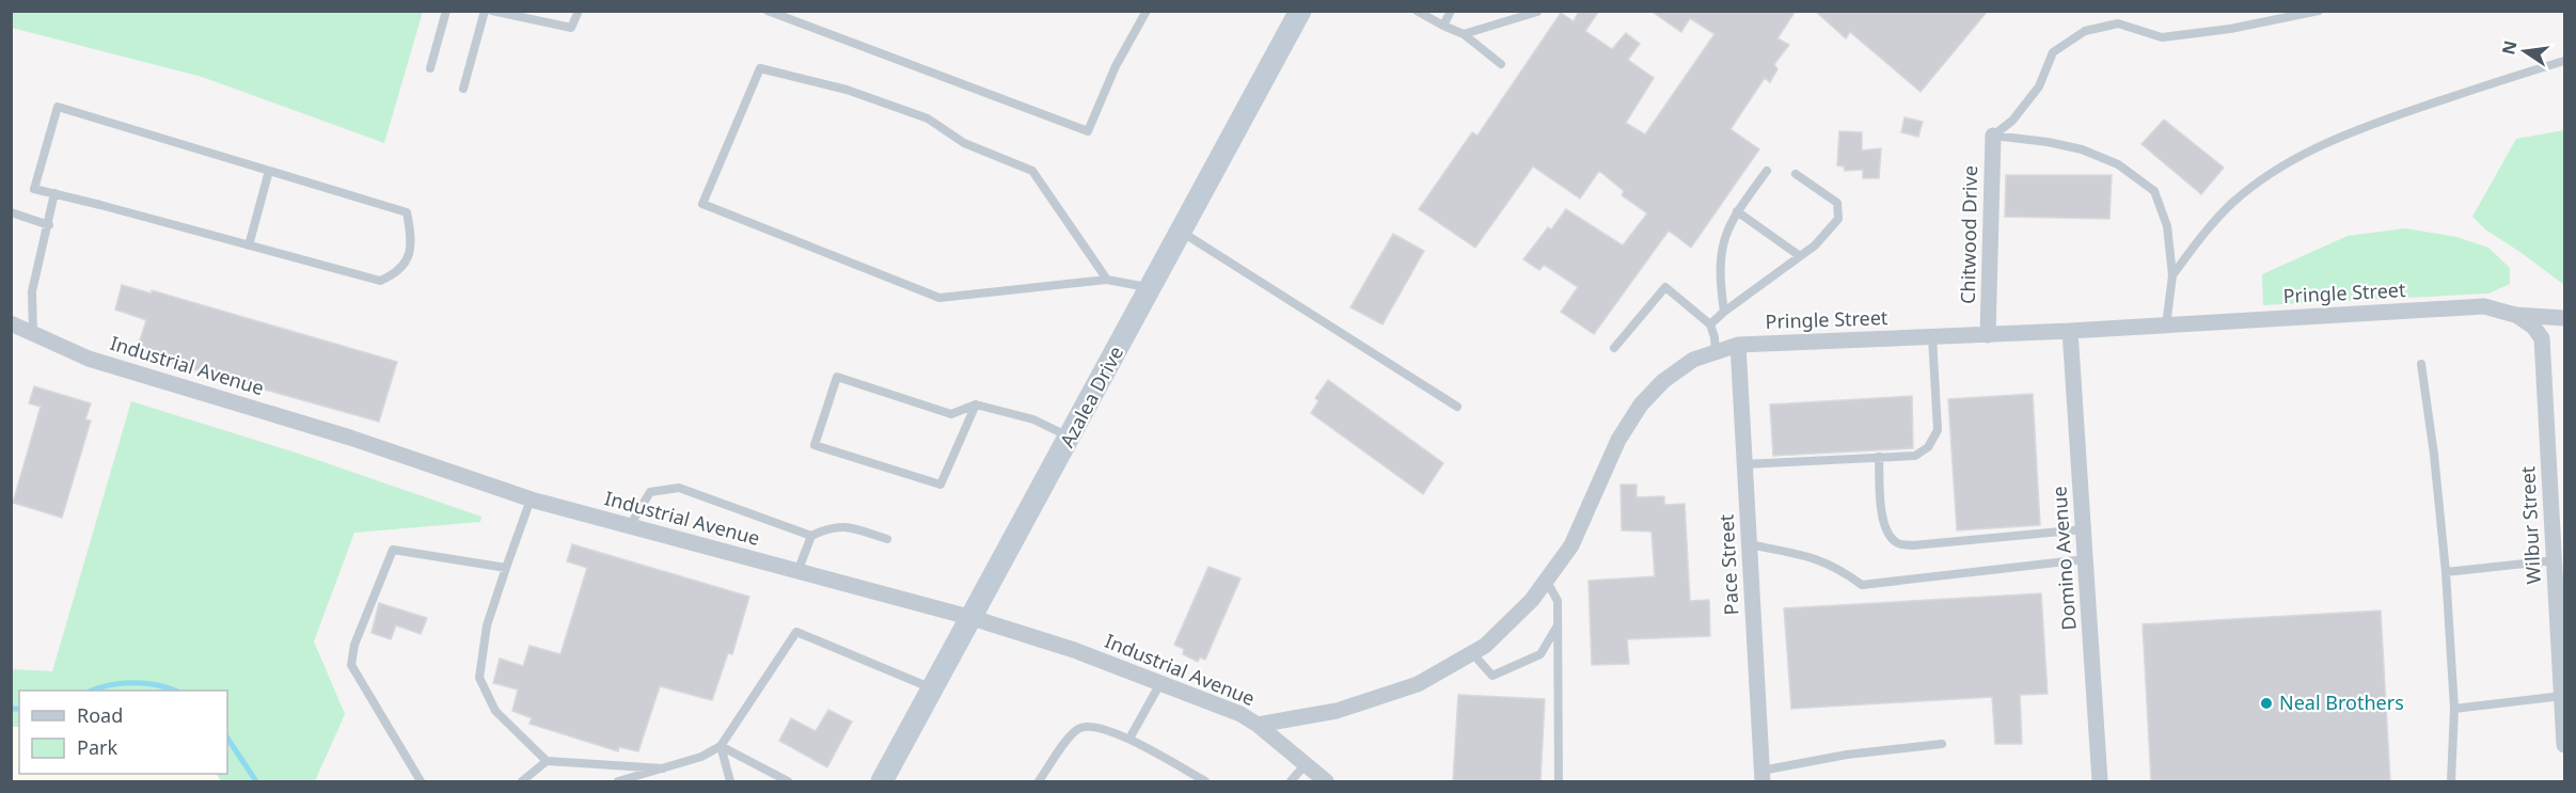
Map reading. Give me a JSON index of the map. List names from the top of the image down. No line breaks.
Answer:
{"streets":{"street":["Chitwood Drive","Pringle Street","Industrial Avenue","Azalea Drive","Wilbur Street","Domino Avenue","Pace Street"]},"crossings":[["Chitwood Drive","Pringle Street"],["Pringle Street","Industrial Avenue"],["Pringle Street","Wilbur Street"],["Pringle Street","Domino Avenue"],["Pringle Street","Pace Street"],["Industrial Avenue","Azalea Drive"]],"places":["Neal Brothers"],"legend":["Road","Park"],"north":"left"}
